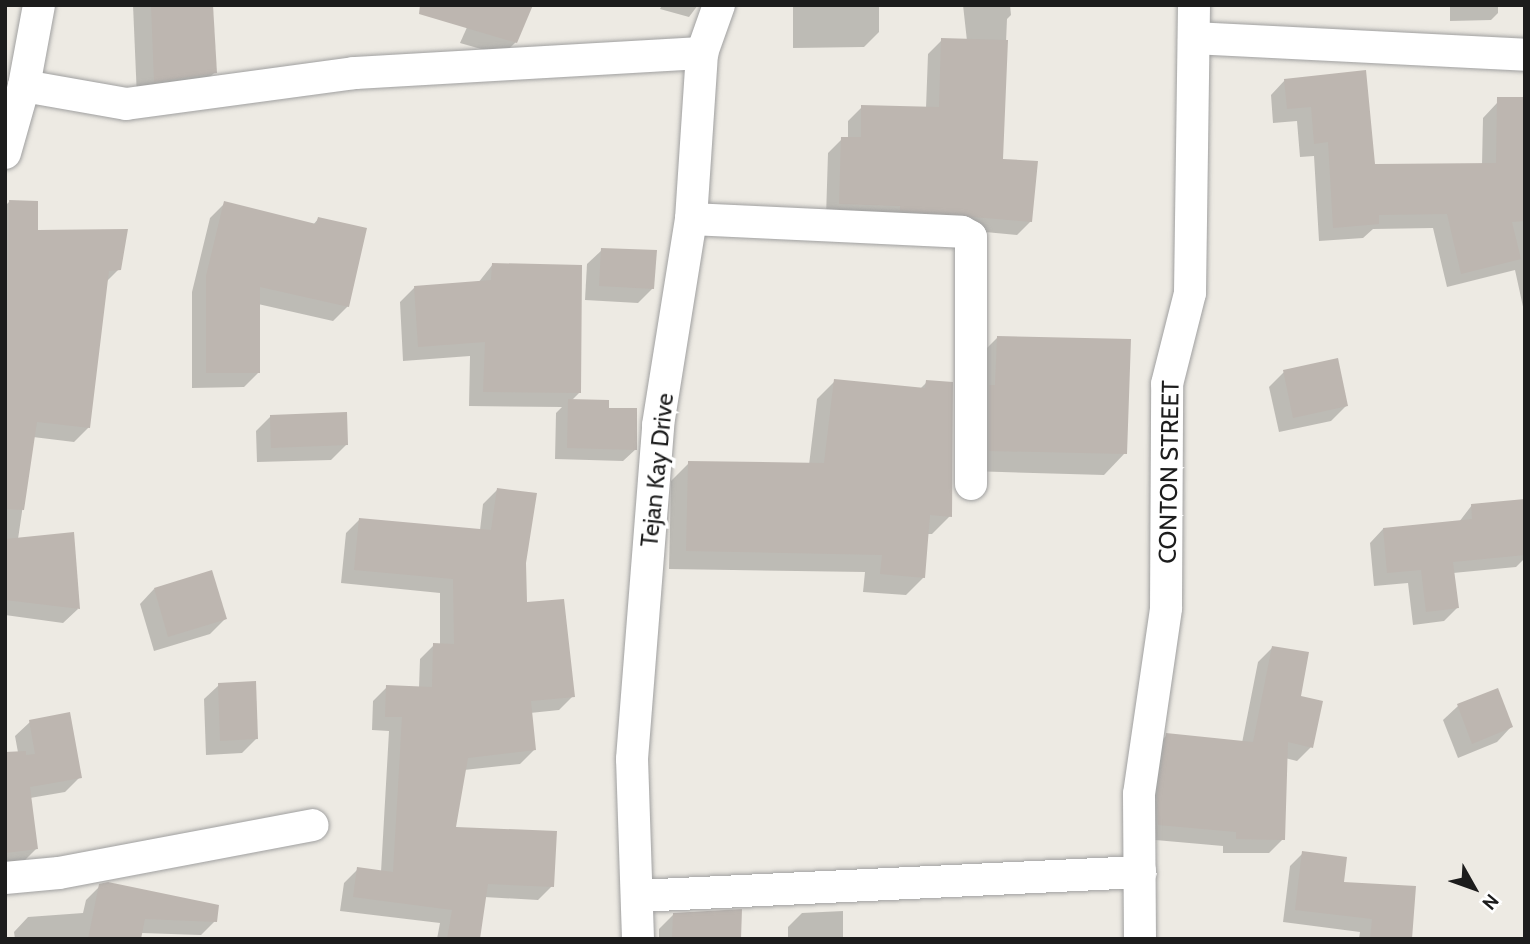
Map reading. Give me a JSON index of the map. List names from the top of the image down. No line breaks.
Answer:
{"streets":{"street":["Tejan Kay Drive","CONTON STREET"]},"north":"bottom right"}
